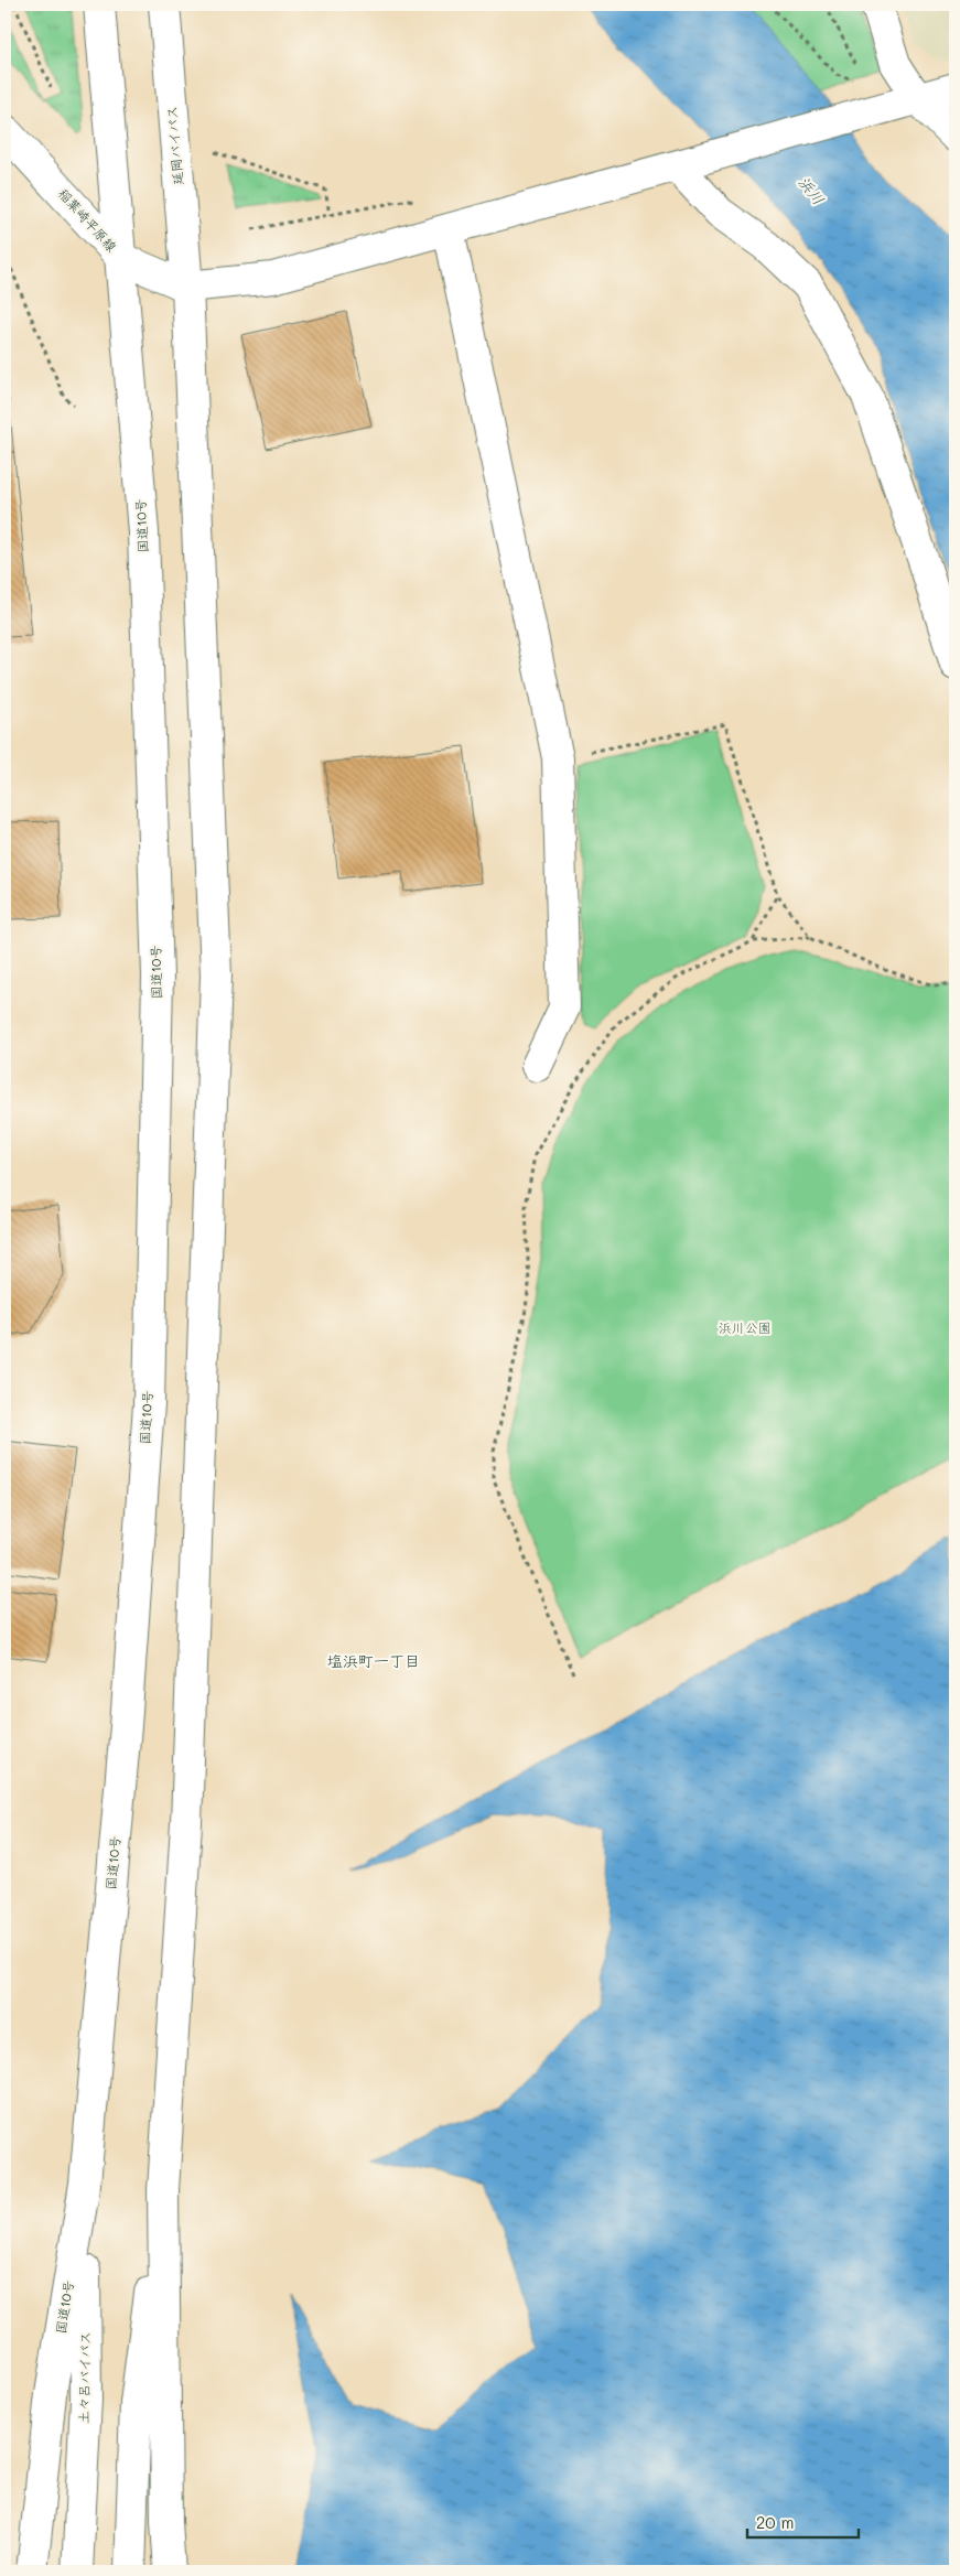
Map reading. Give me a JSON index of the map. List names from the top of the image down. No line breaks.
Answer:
{"streets":{"main road":["延岡バイパス","稲葉崎平原線","国道10号","土々呂バイパス"]},"crossings":[["延岡バイパス","稲葉崎平原線"],["稲葉崎平原線","国道10号"],["国道10号","土々呂バイパス"]],"districts":["塩浜町一丁目"],"water":["浜川"],"parks":["浜川公園"],"scale_bar":"20 m"}
